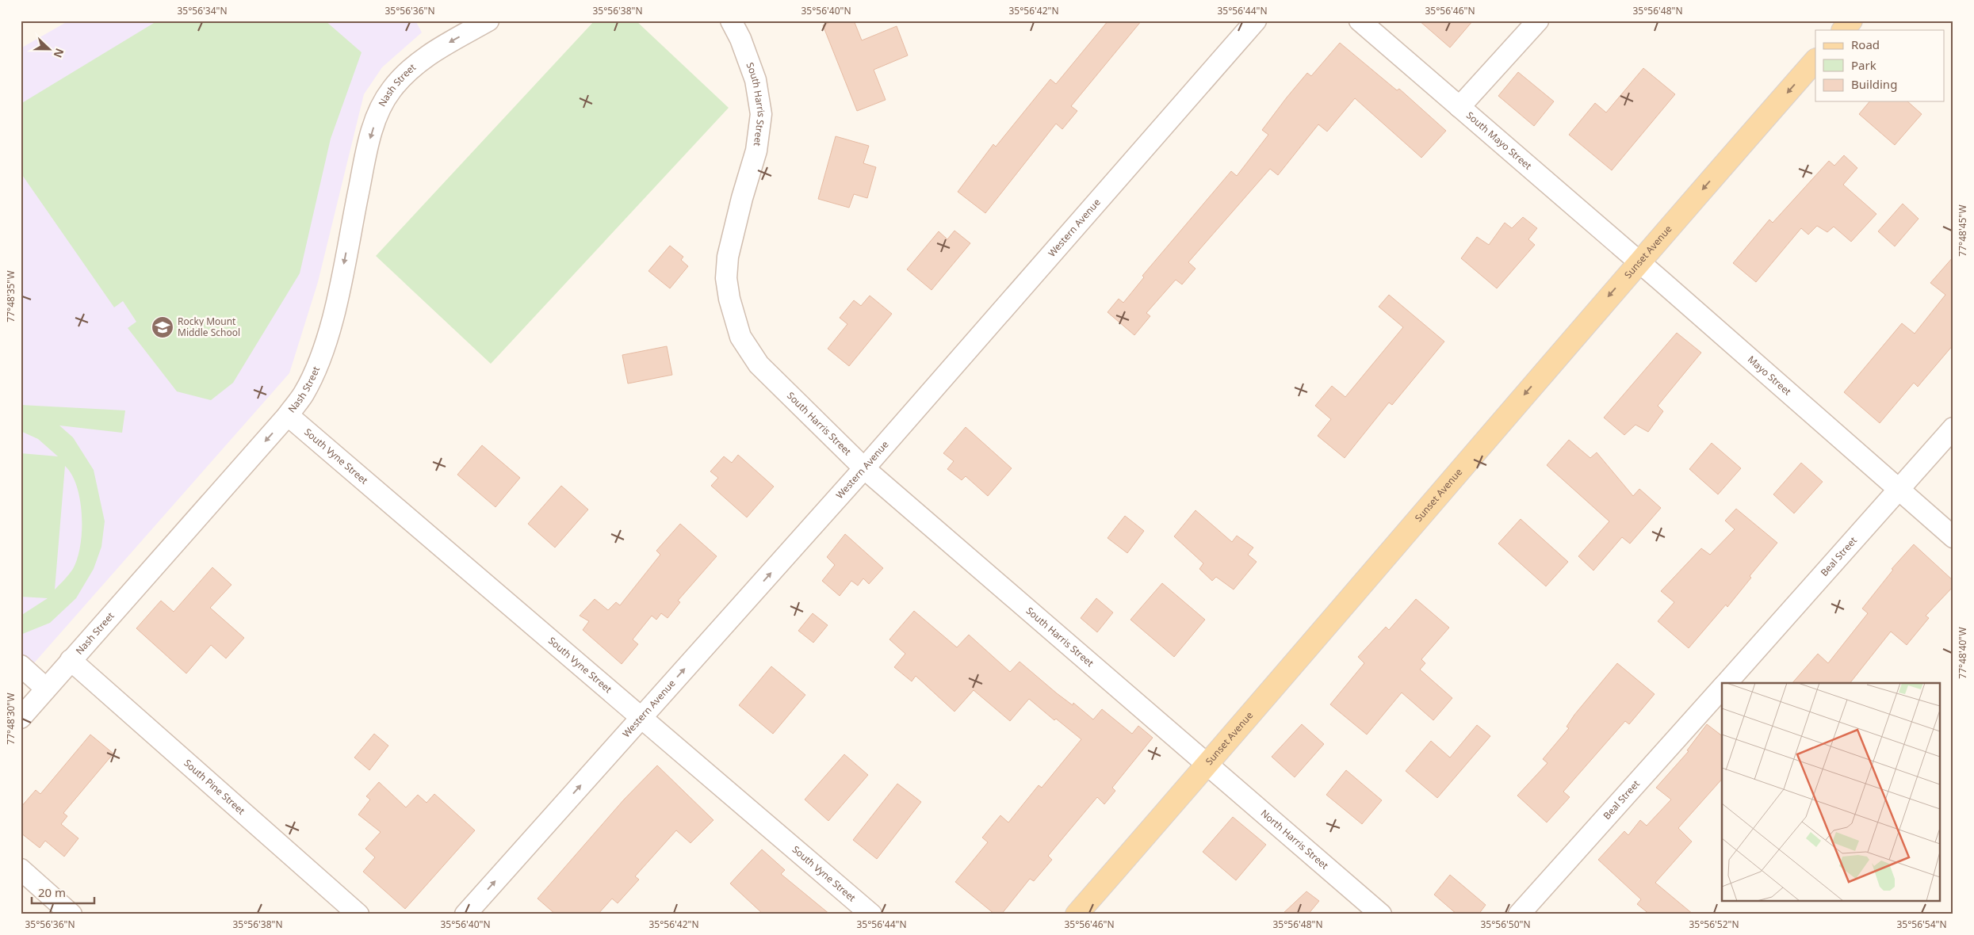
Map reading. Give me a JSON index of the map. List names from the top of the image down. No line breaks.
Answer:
{"streets":{"main road":["Sunset Avenue"],"street":["Nash Street","South Harris Street","South Mayo Street","Western Avenue","Mayo Street","South Vyne Street","Beal Street","South Pine Street","North Harris Street"]},"crossings":[["Nash Street","South Vyne Street"],["Nash Street","South Pine Street"],["South Harris Street","Western Avenue"],["South Harris Street","Sunset Avenue"],["South Harris Street","North Harris Street"],["South Mayo Street","Sunset Avenue"],["South Mayo Street","Mayo Street"],["Western Avenue","South Vyne Street"],["Sunset Avenue","Mayo Street"],["Sunset Avenue","North Harris Street"],["Mayo Street","Beal Street"]],"one_way":["Nash Street","Western Avenue","Sunset Avenue"],"places":{"school or university":["Rocky Mount Middle School"]},"legend":["Road","Park","Building"],"scale_bar":"20 m","north":"right","coordinates":["35°56'34\"N","35°56'36\"N","35°56'38\"N","35°56'40\"N","35°56'42\"N","35°56'44\"N","35°56'46\"N","35°56'48\"N","77°48'45\"W","77°48'35\"W","77°48'40\"W","77°48'30\"W","35°56'50\"N","35°56'52\"N","35°56'54\"N"]}
